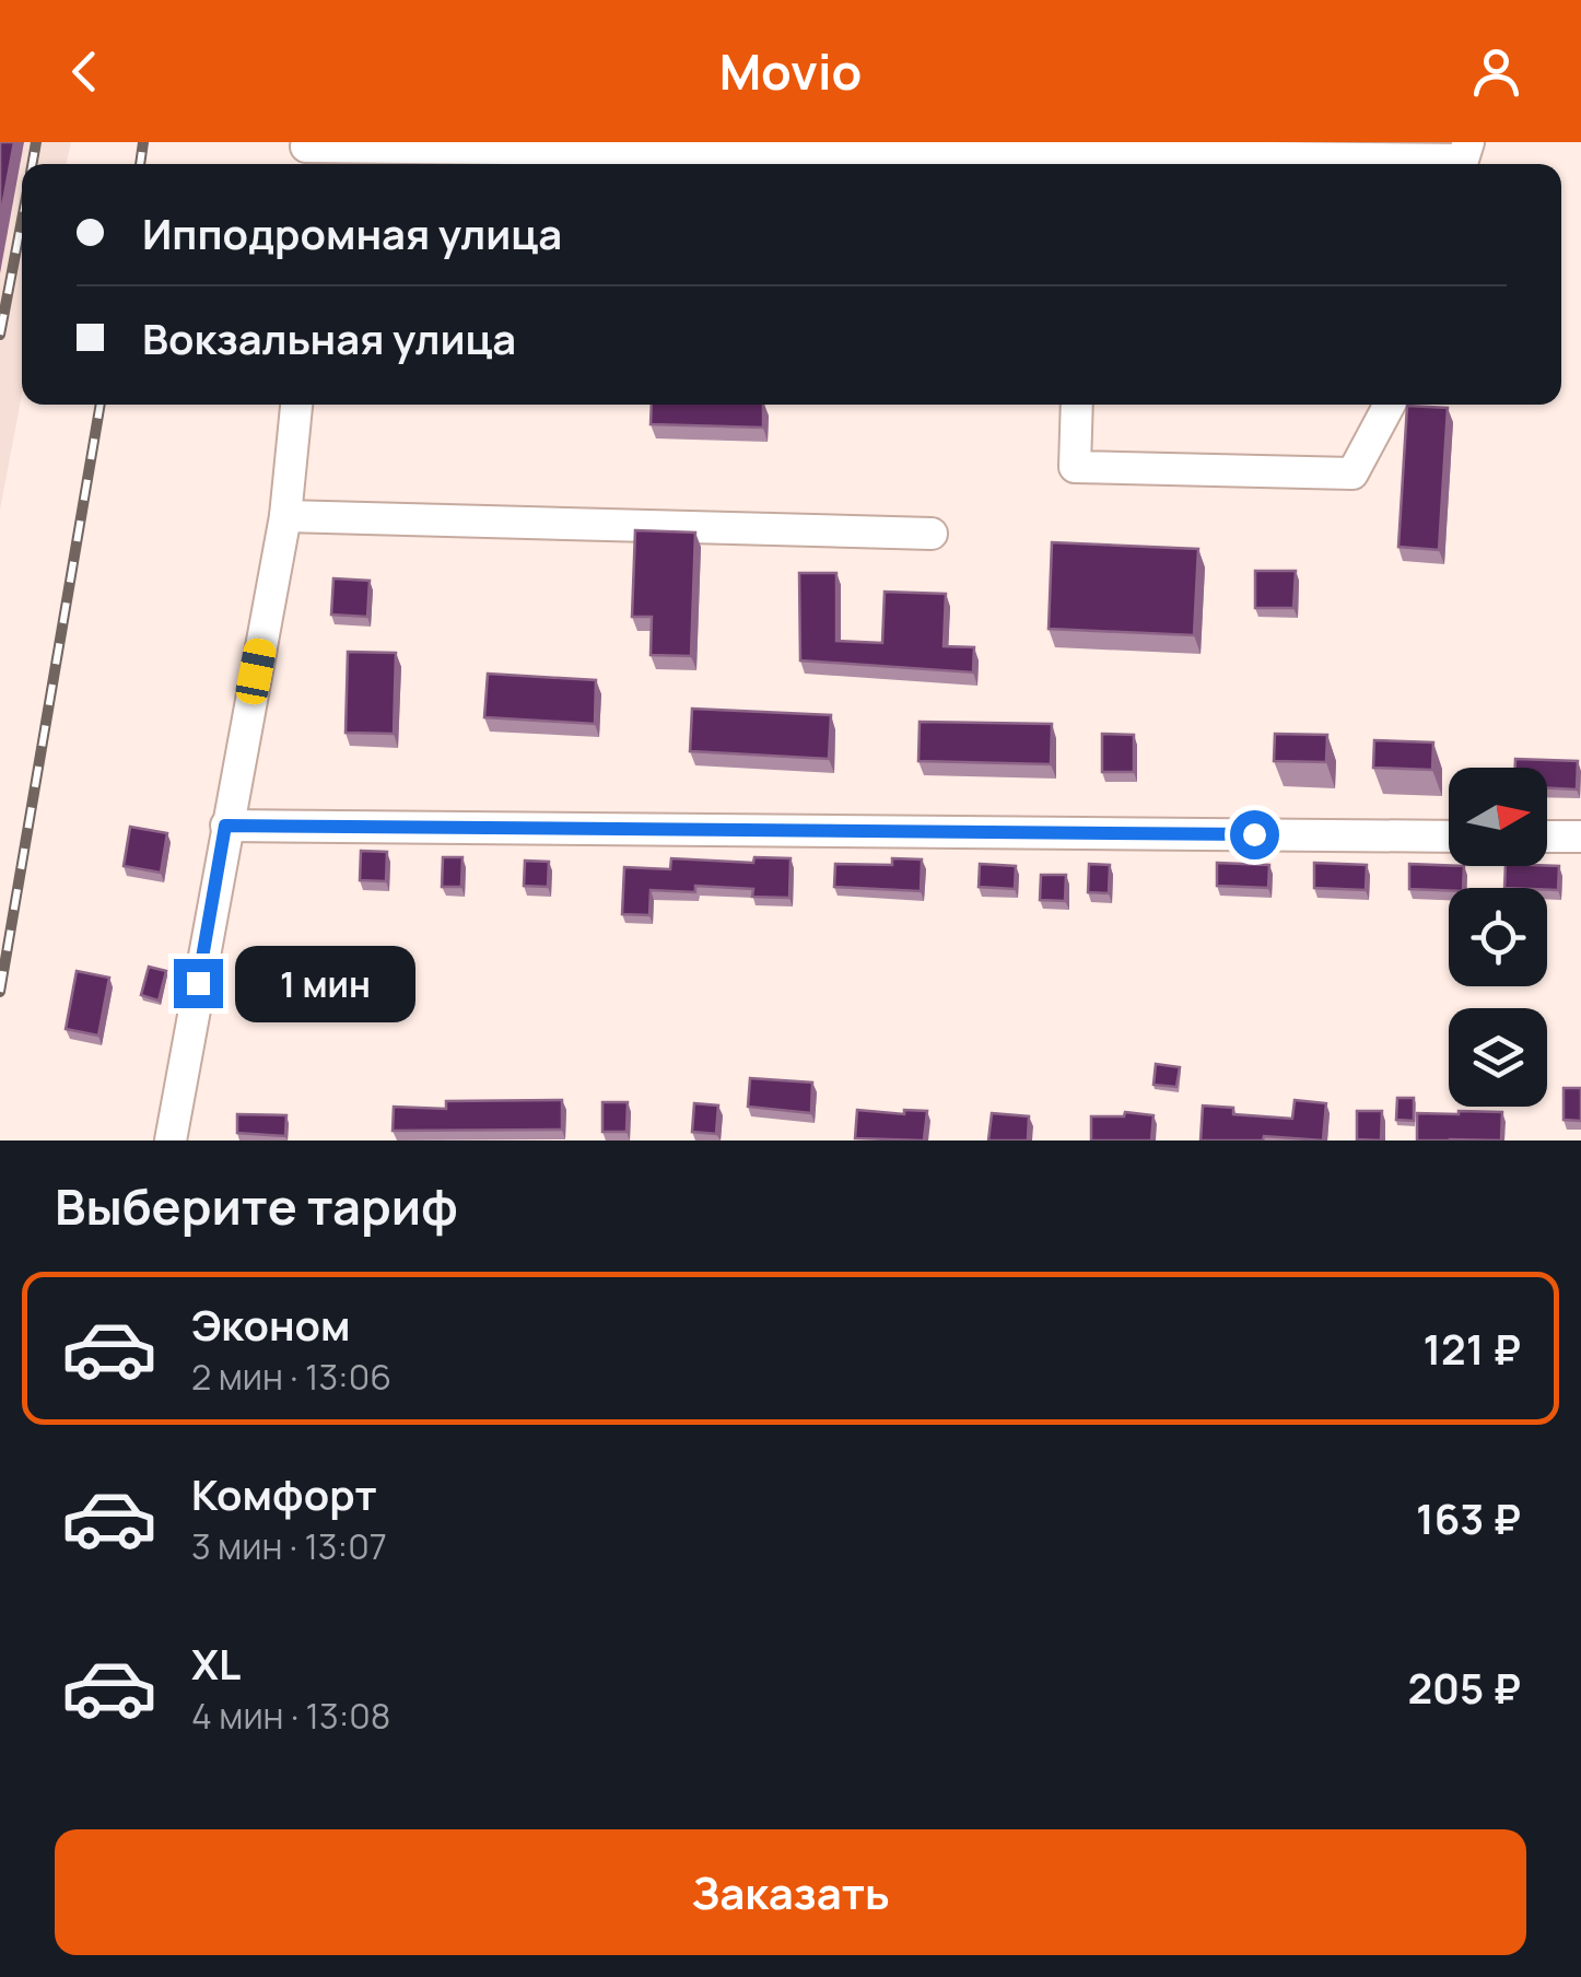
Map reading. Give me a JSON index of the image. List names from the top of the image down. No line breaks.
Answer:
{"north":"right","page":{"header":"Movio","banner":["Ипподромная улица","Вокзальная улица"],"bubble":"1 мин","heading":"Выберите тариф","list":[{"name":"Эконом","note":"2 мин · 13:06","value":"121 ₽"},{"name":"Комфорт","note":"3 мин · 13:07","value":"163 ₽"},{"name":"XL","note":"4 мин · 13:08","value":"205 ₽"}],"buttons":"Заказать"}}
